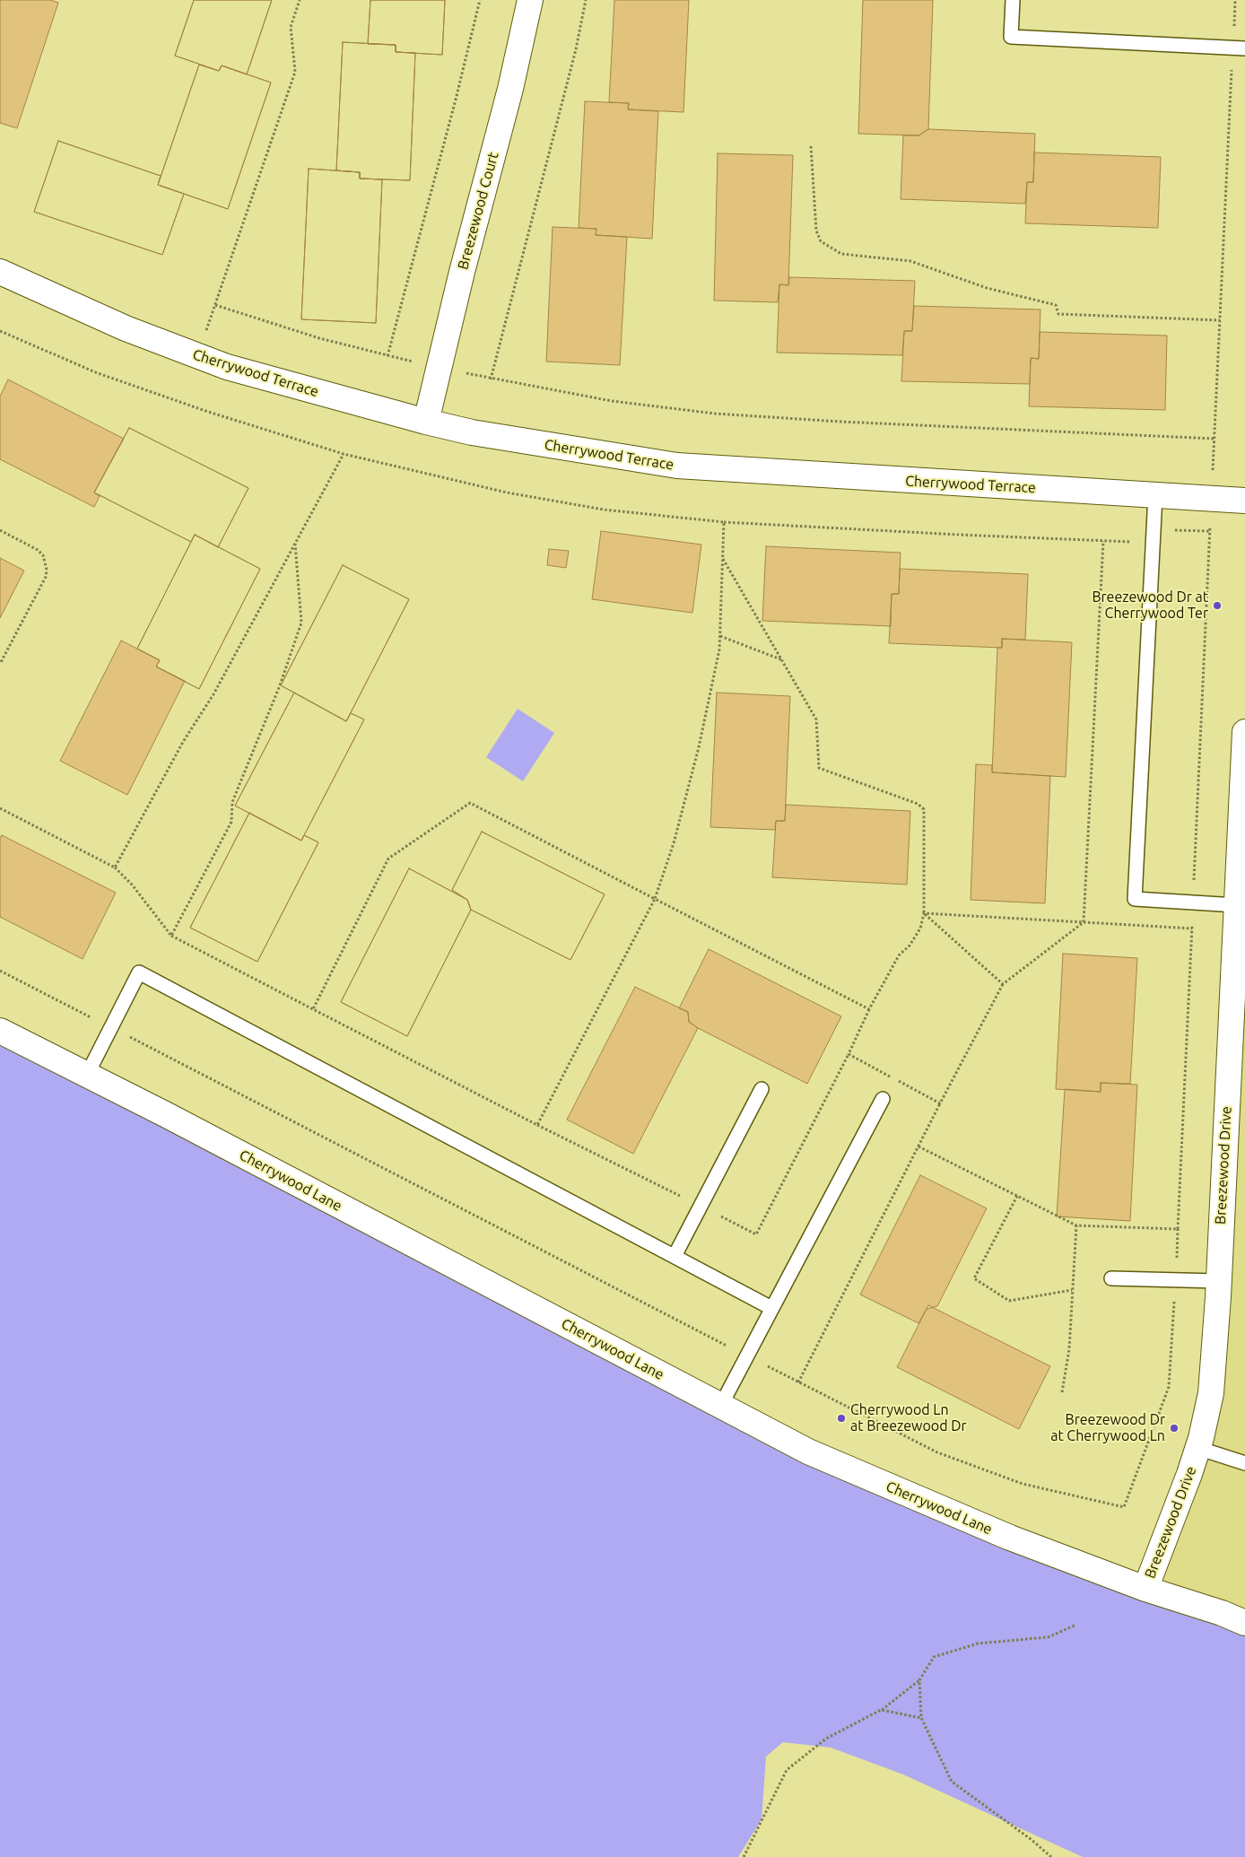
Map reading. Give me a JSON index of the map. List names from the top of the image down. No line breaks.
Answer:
{"streets":{"street":["Breezewood Court","Cherrywood Terrace","Breezewood Drive","Cherrywood Lane"]},"crossings":[["Breezewood Court","Cherrywood Terrace"],["Breezewood Drive","Cherrywood Lane"]],"places":["Breezewood Dr at Cherrywood Ter","Cherrywood Ln at Breezewood Dr","Breezewood Dr at Cherrywood Ln"]}
